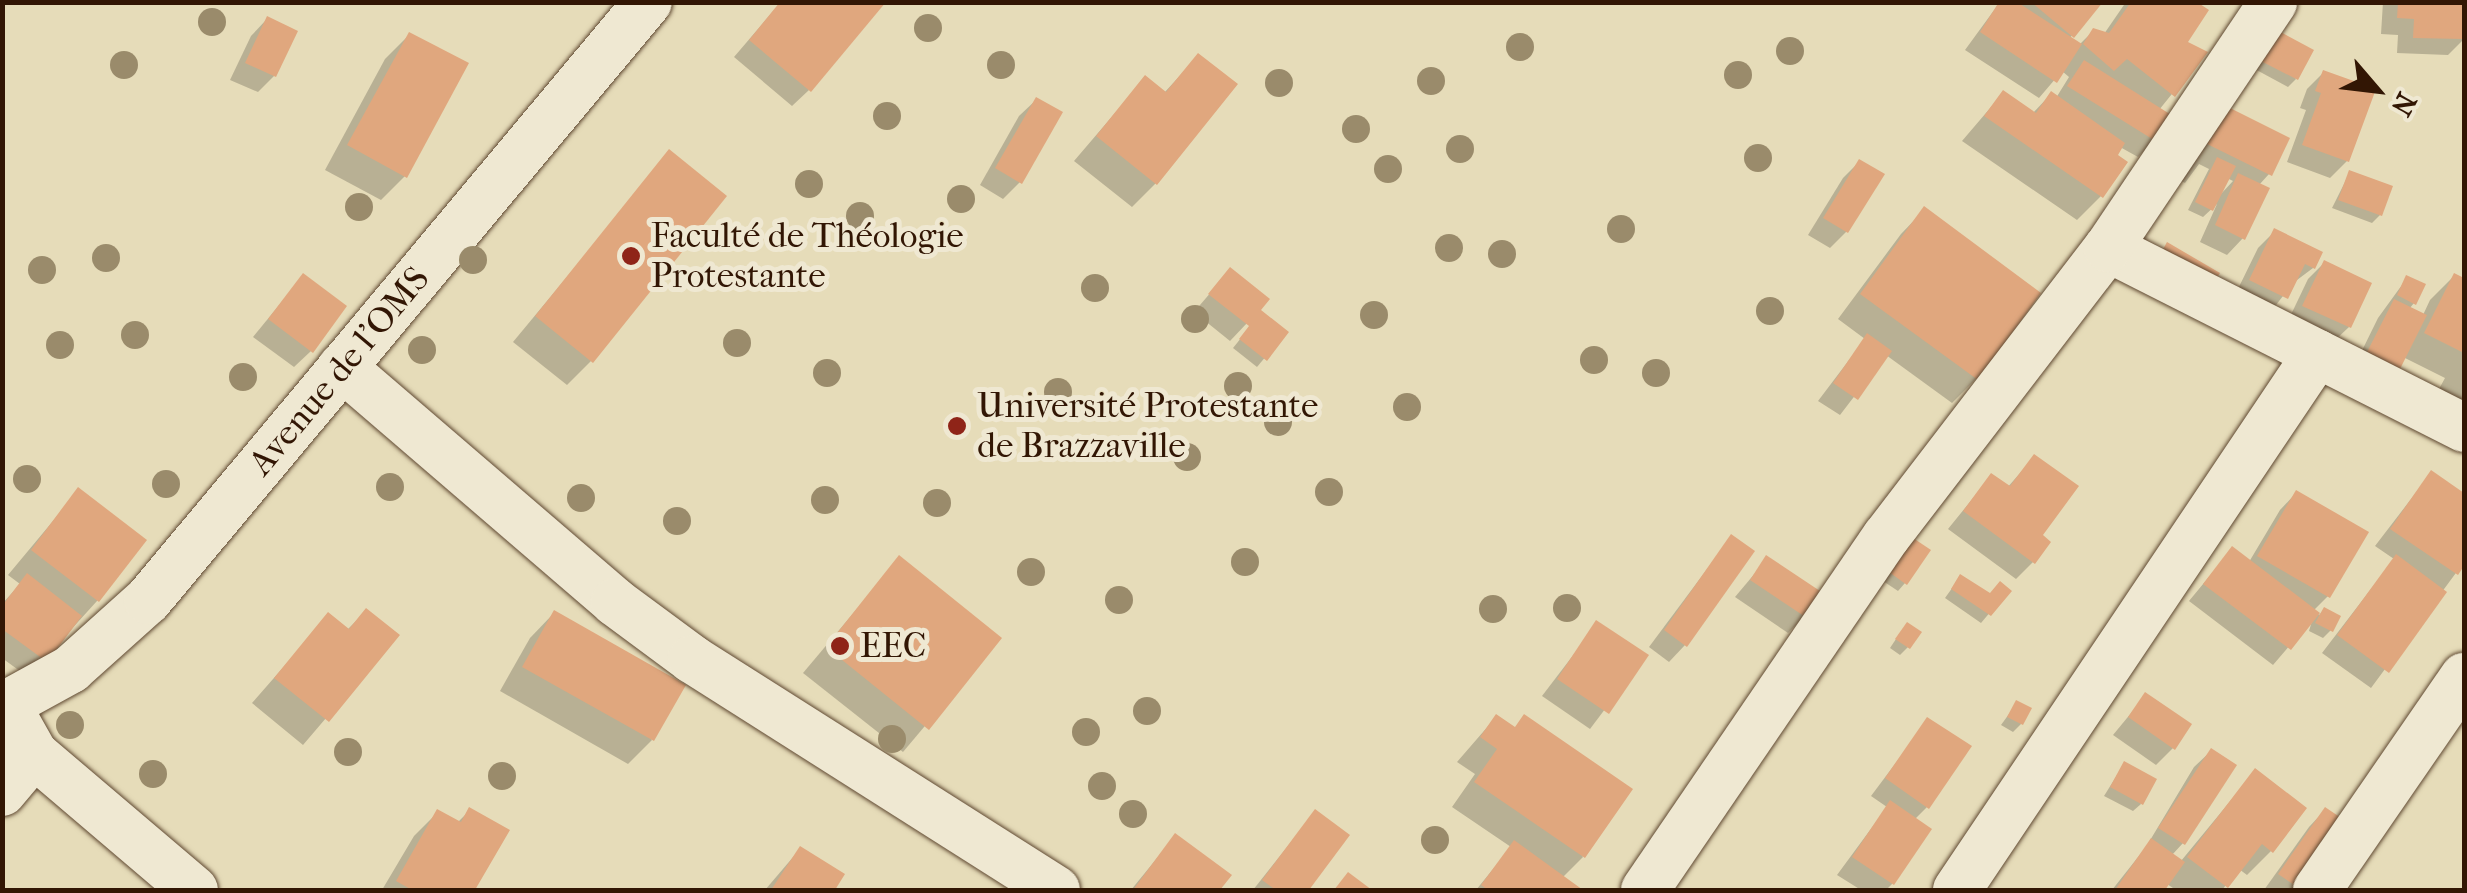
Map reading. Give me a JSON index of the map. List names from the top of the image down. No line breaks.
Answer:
{"streets":{"street":["Avenue de l'OMS"]},"places":["Faculté de Théologie Protestante","Université Protestante de Brazzaville","EEC"],"north":"bottom right"}
